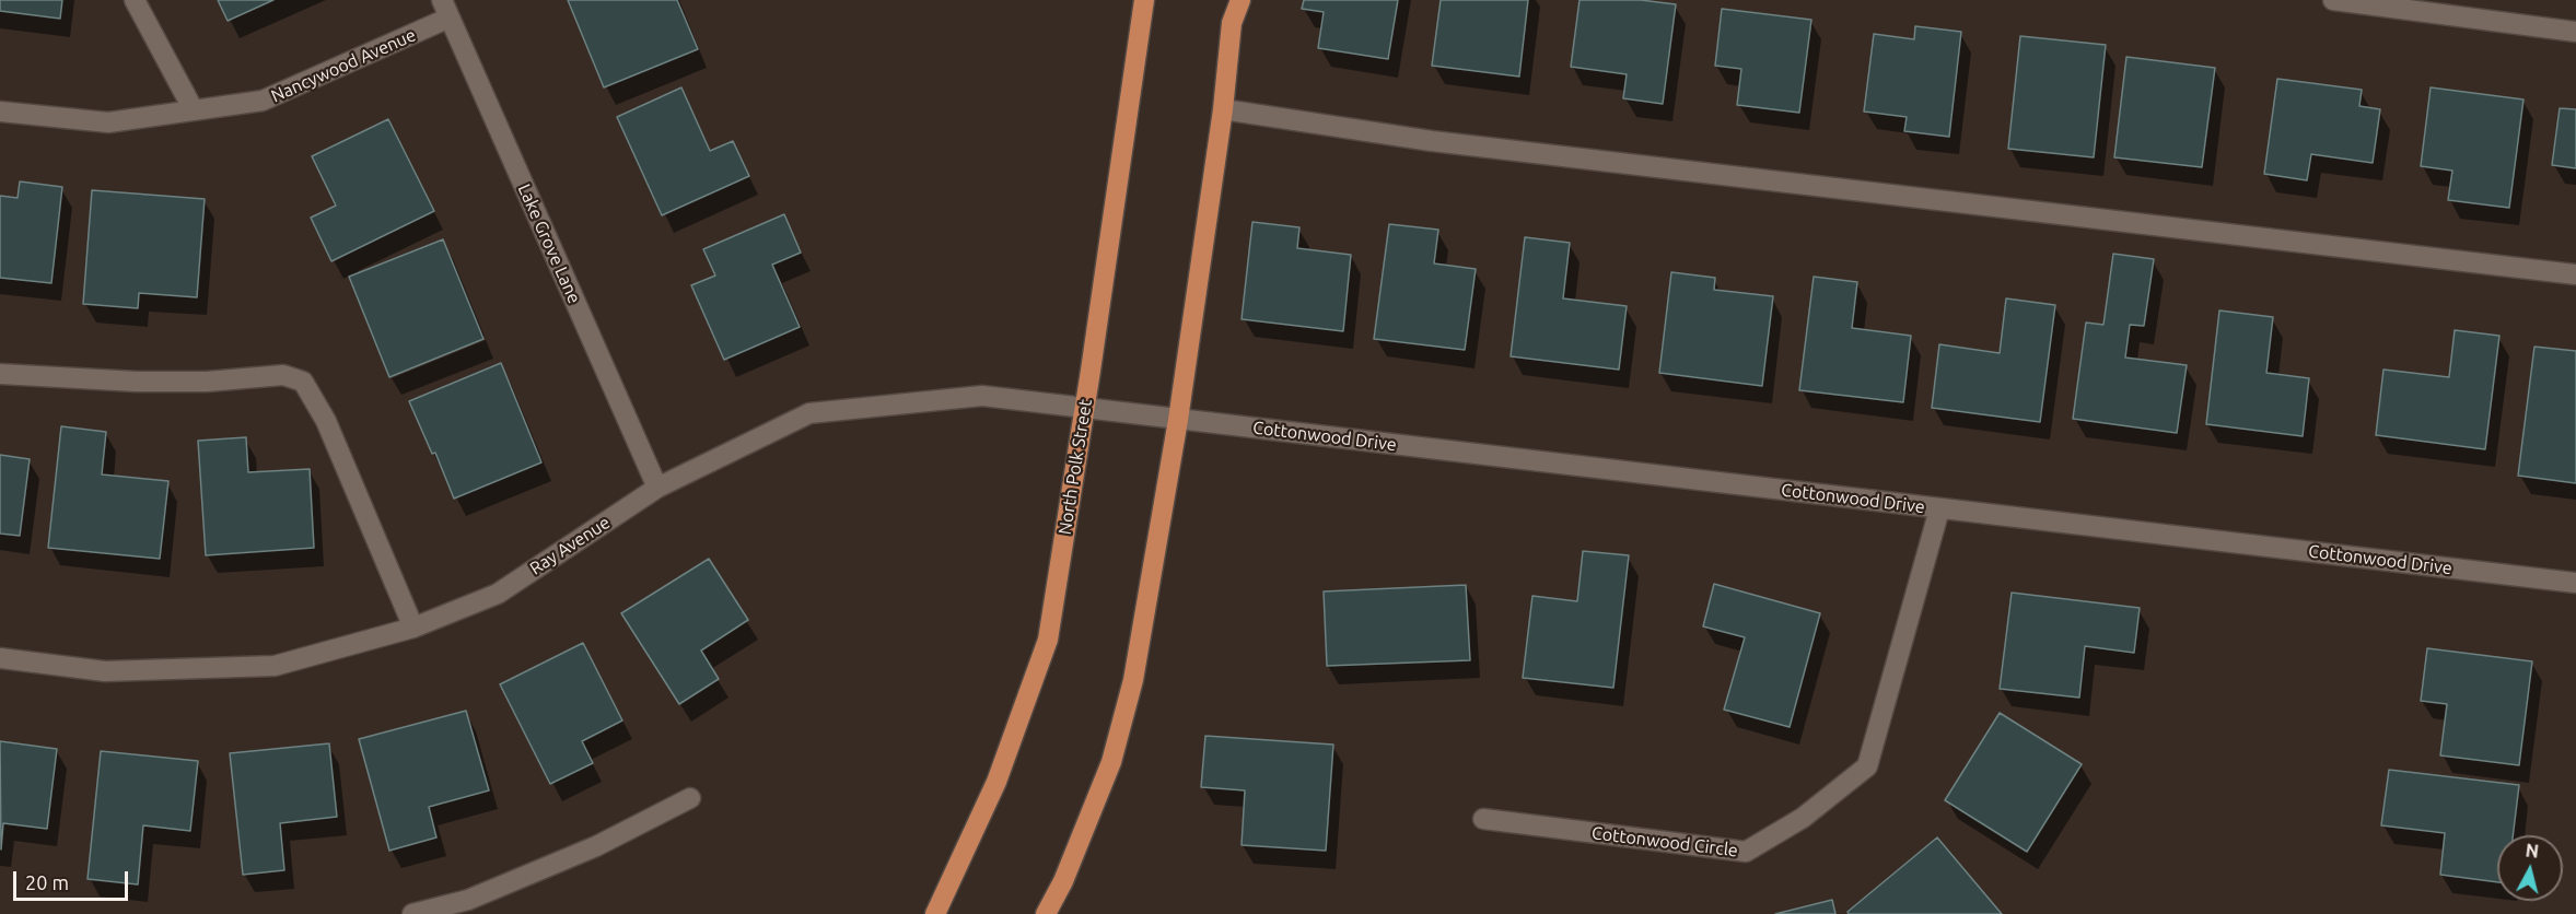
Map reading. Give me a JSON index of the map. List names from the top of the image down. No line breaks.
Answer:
{"streets":{"main road":["North Polk Street"],"street":["Nancywood Avenue","Lake Grove Lane","Cottonwood Drive","Ray Avenue","Cottonwood Circle"]},"crossings":[["Nancywood Avenue","Lake Grove Lane"],["Lake Grove Lane","Ray Avenue"],["Cottonwood Drive","Ray Avenue"],["Cottonwood Drive","Cottonwood Circle"],["North Polk Street","Ray Avenue"]],"scale_bar":"20 m","north":"top"}
